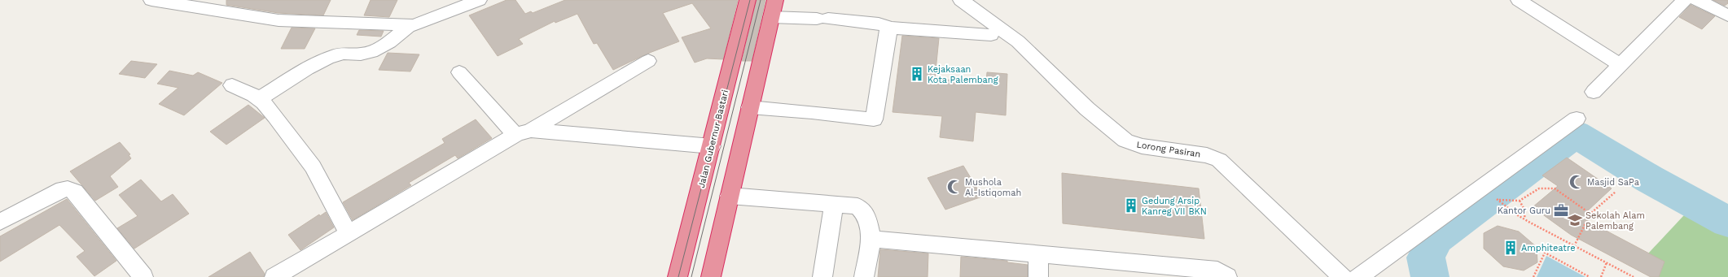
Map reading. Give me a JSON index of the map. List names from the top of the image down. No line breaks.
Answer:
{"streets":{"highway":["Jalan Gubernur Bastari"],"street":["Lorong Pasiran"]},"places":{"building":["Kejaksaan Kota Palembang","Gedung Arsip Kanreg VII BKN","Amphiteatre"],"mosque":["Masjid SaPa","Mushola Al-Istiqomah"],"office":["Kantor Guru"],"school or university":["Sekolah Alam Palembang"]}}
